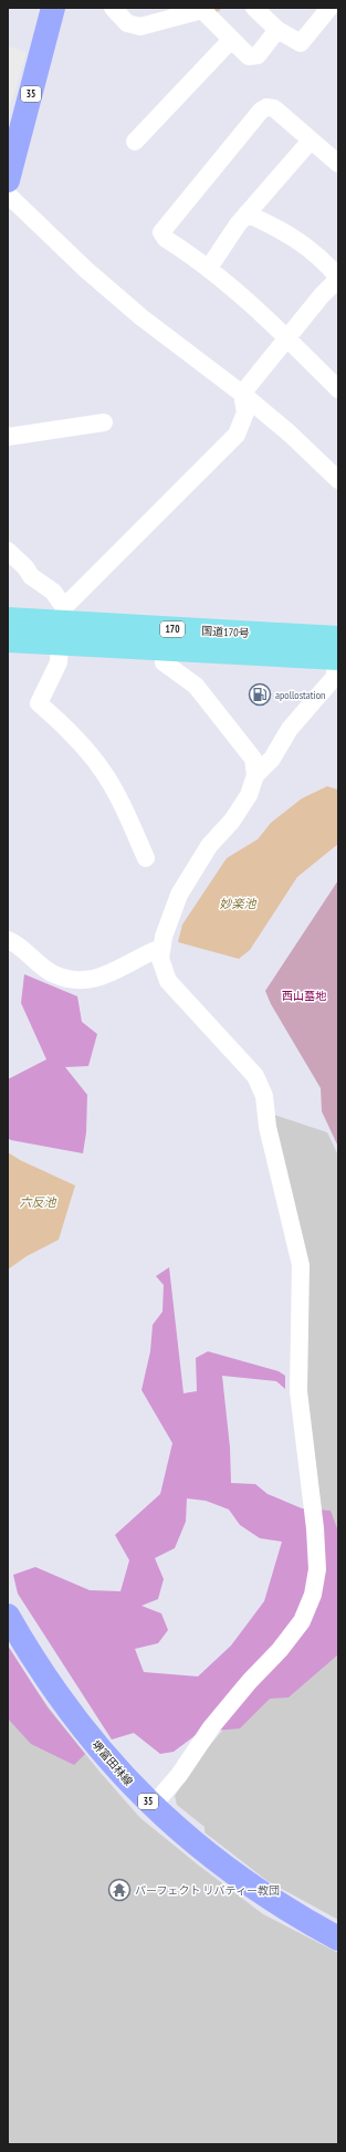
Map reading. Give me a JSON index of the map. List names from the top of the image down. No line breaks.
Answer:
{"streets":{"highway":["170","国道170号"],"main road":["35","堺富田林線"]},"water":["妙楽池","六反池"],"parks":["西山墓地"],"places":{"fuel station":["apollostation"],"temple":["パーフェクト リバティー教団"]}}
